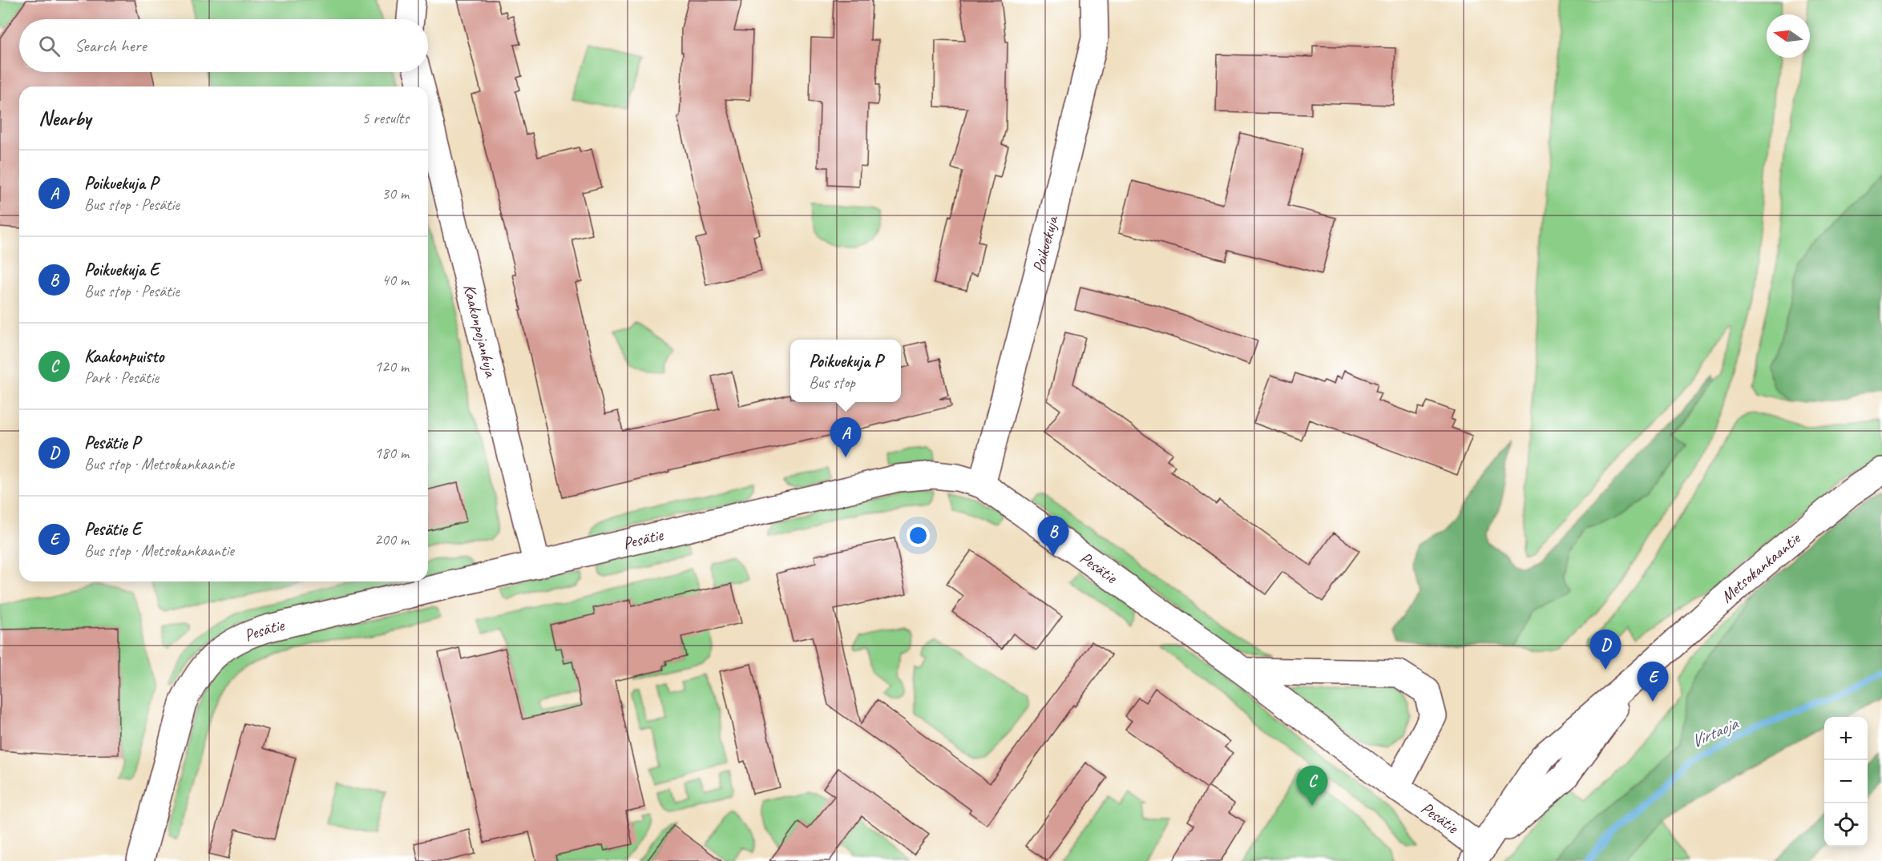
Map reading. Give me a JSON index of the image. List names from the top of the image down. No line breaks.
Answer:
{"streets":{"street":["Poikuekuja","Kaakonpojankuja","Pesätie","Metsokankaantie"]},"crossings":[["Poikuekuja","Pesätie"],["Kaakonpojankuja","Pesätie"],["Pesätie","Metsokankaantie"]],"water":["Virtaoja"],"north":"left","page":{"search":"Search here","heading":["Nearby","5 results"],"list":[{"mark":"A","name":"Poikuekuja P","note":"Bus stop · Pesätie","value":"30 m"},{"mark":"B","name":"Poikuekuja E","note":"Bus stop · Pesätie","value":"40 m"},{"mark":"C","name":"Kaakonpuisto","note":"Park · Pesätie","value":"120 m"},{"mark":"D","name":"Pesätie P","note":"Bus stop · Metsokankaantie","value":"180 m"},{"mark":"E","name":"Pesätie E","note":"Bus stop · Metsokankaantie","value":"200 m"}],"popup":["Poikuekuja P","Bus stop"],"pins":["A","B","D","E","C"],"map_buttons":["+","−"]}}
